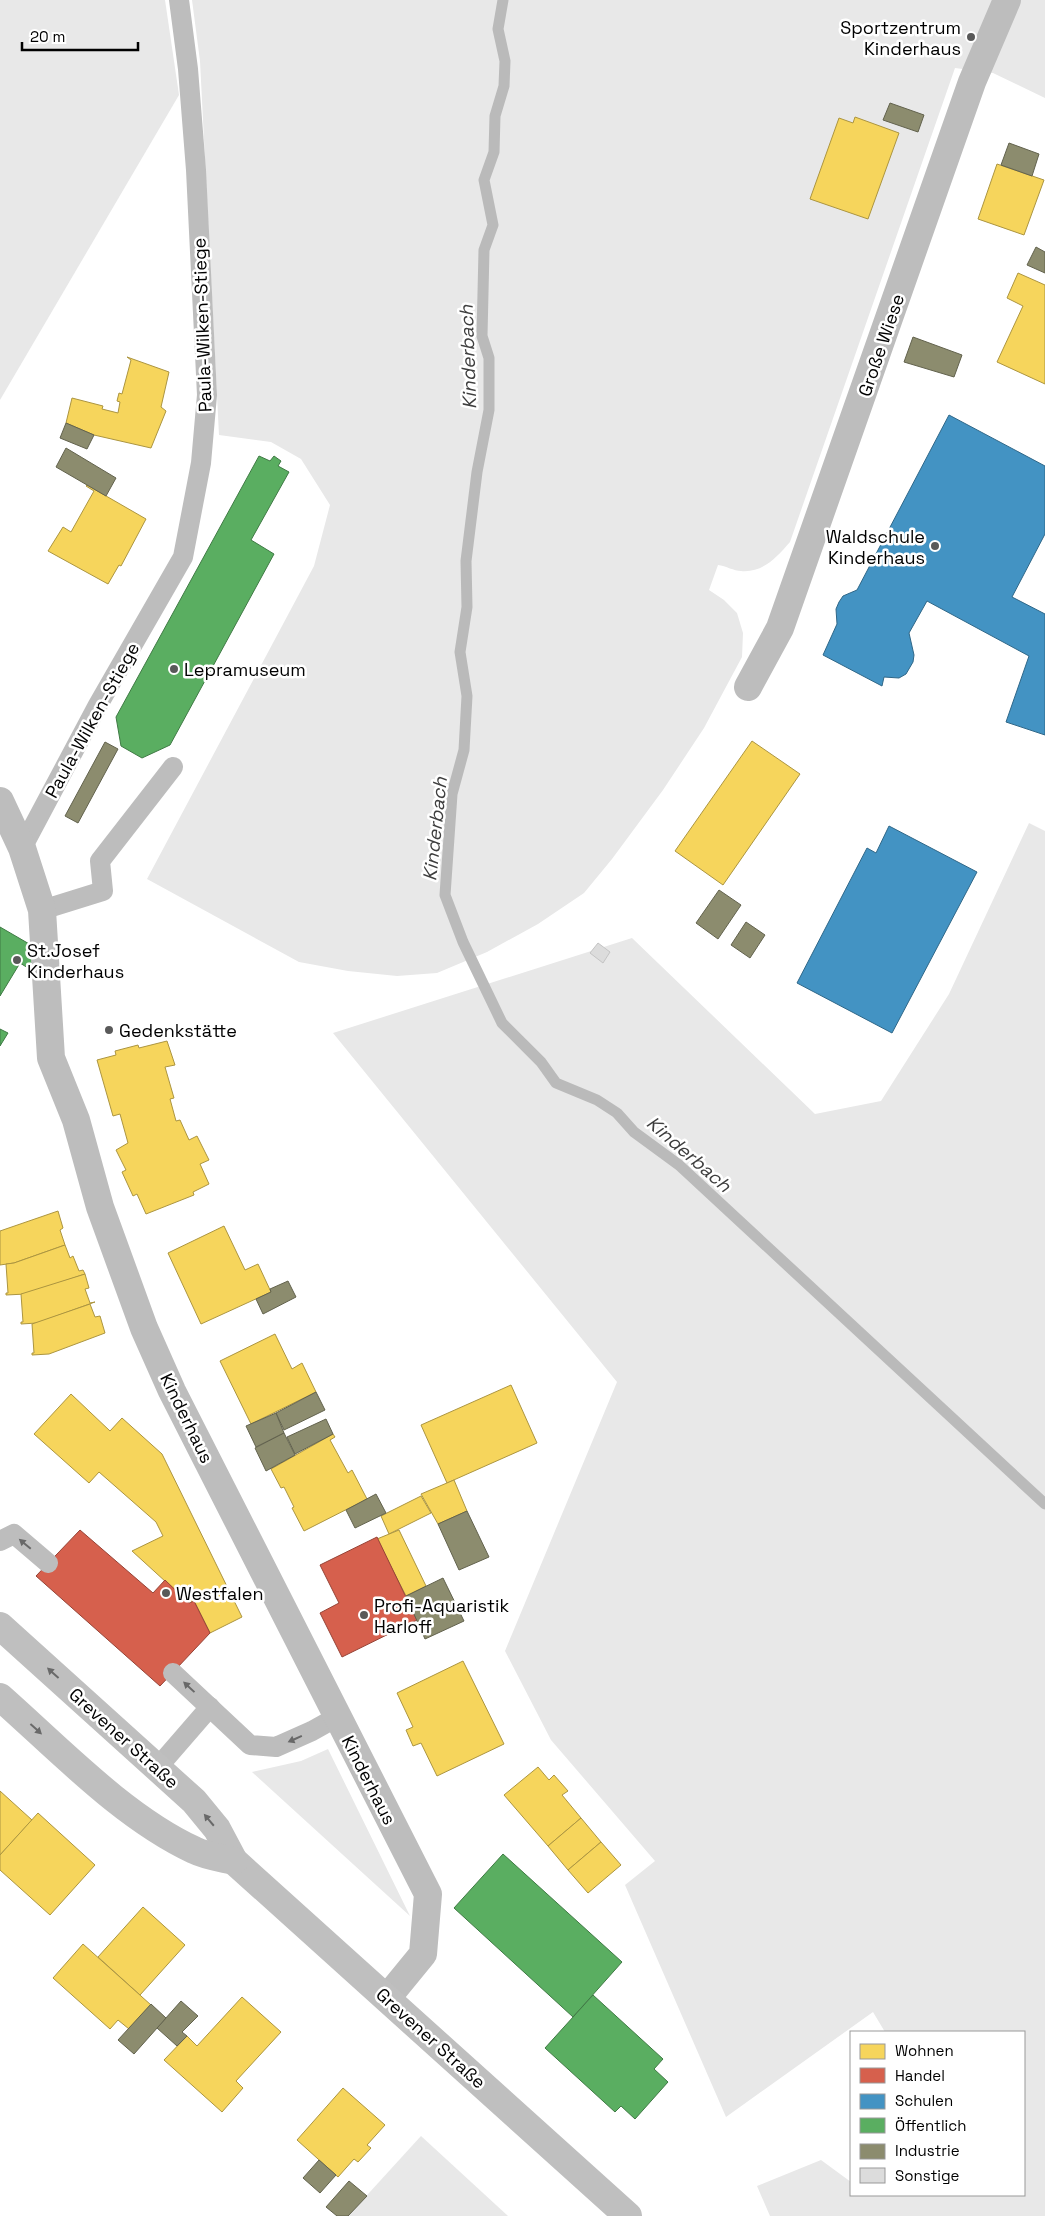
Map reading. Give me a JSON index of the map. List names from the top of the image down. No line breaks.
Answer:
{"streets":{"main road":["Grevener Straße"],"street":["Große Wiese","Kinderhaus"],"lane":["Paula-Wilken-Stiege"]},"crossings":[["Paula-Wilken-Stiege","Kinderhaus"],["Kinderhaus","Grevener Straße"]],"water":["Kinderbach"],"places":["Sportzentrum Kinderhaus","Waldschule Kinderhaus","Lepramuseum","St.Josef Kinderhaus","Gedenkstätte","Westfalen","Profi-Aquaristik Harloff"],"legend":["Wohnen","Handel","Schulen","Öffentlich","Industrie","Sonstige"],"scale_bar":"20 m"}
